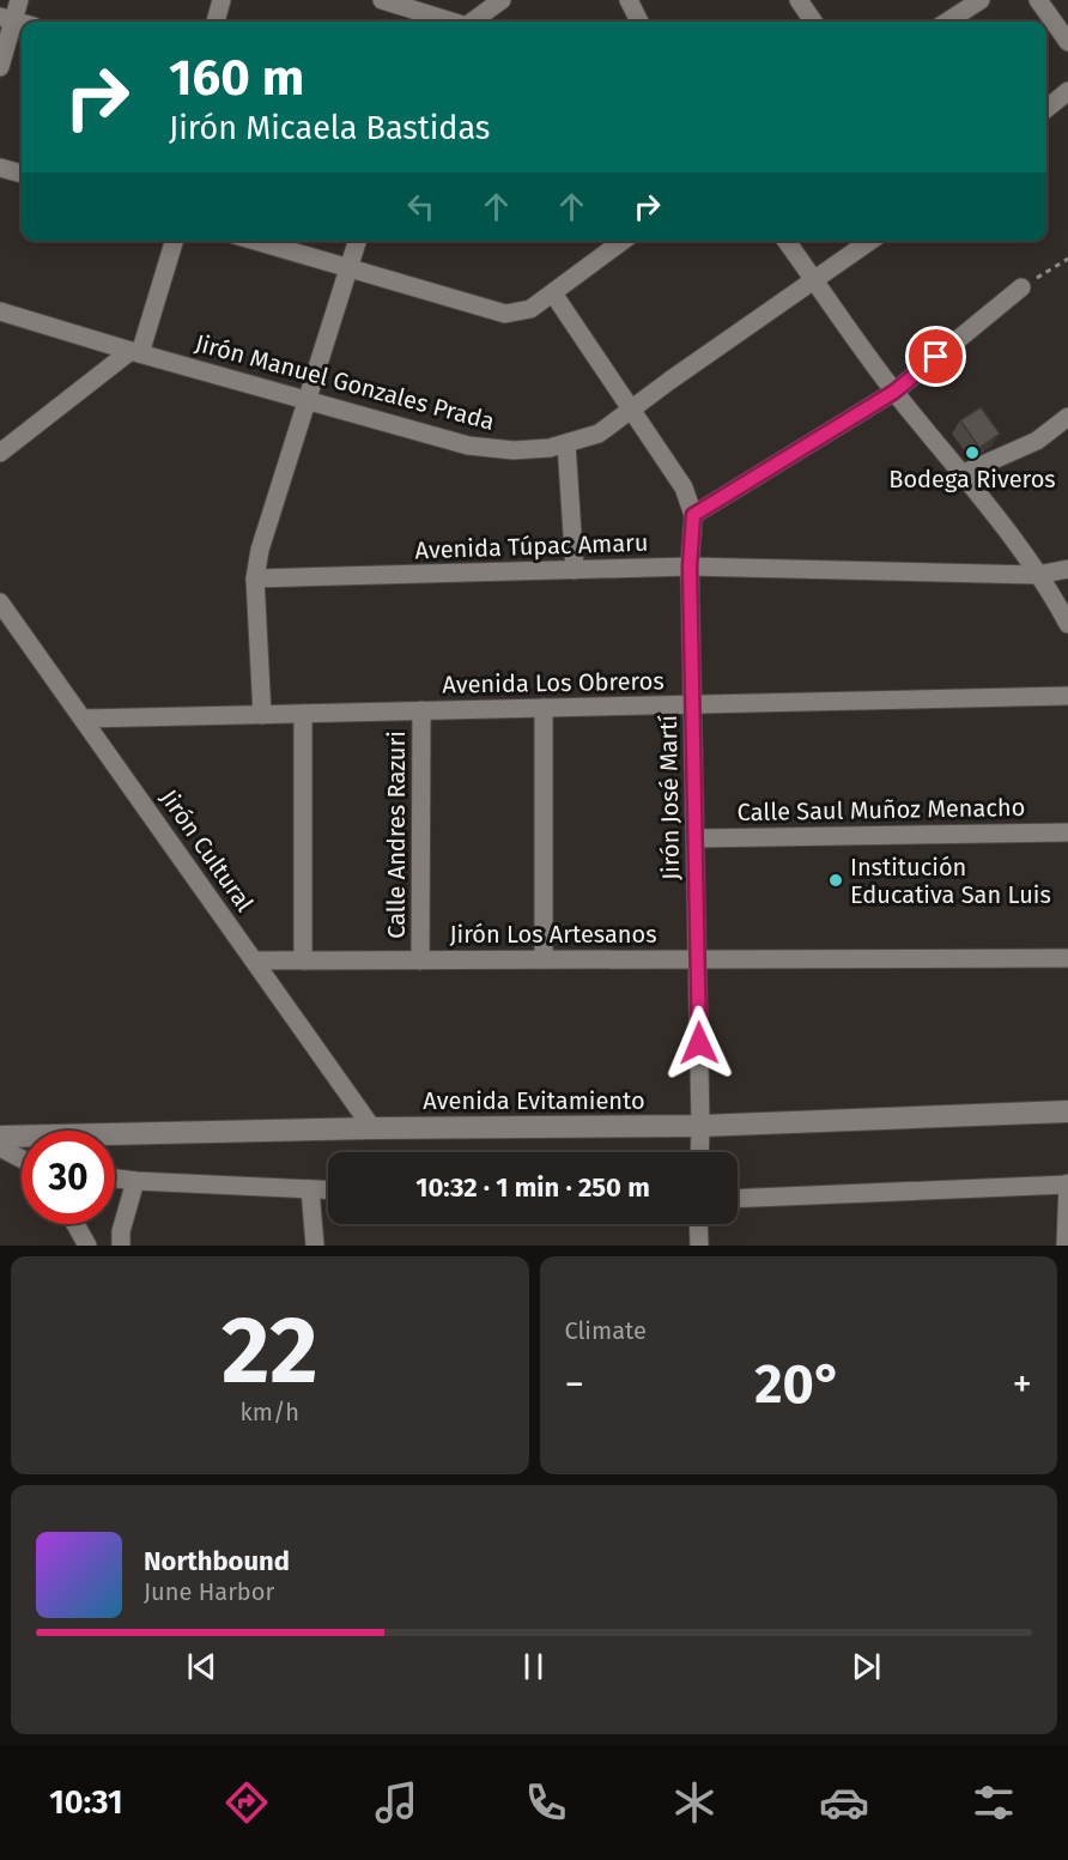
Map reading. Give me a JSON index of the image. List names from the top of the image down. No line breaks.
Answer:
{"streets":{"street":["Jirón Manuel Gonzales Prada","Avenida Túpac Amaru","Avenida Los Obreros","Jirón José Martí","Calle Saul Muñoz Menacho","Calle Andres Razuri","Jirón Cultural","Jirón Los Artesanos","Avenida Evitamiento"]},"crossings":[["Jirón Manuel Gonzales Prada","Jirón José Martí"],["Avenida Túpac Amaru","Jirón José Martí"],["Avenida Los Obreros","Jirón José Martí"],["Avenida Los Obreros","Calle Andres Razuri"],["Avenida Los Obreros","Jirón Cultural"],["Jirón José Martí","Calle Saul Muñoz Menacho"],["Jirón José Martí","Jirón Los Artesanos"],["Jirón José Martí","Avenida Evitamiento"],["Calle Andres Razuri","Jirón Los Artesanos"],["Jirón Cultural","Jirón Los Artesanos"],["Jirón Cultural","Avenida Evitamiento"]],"places":["Bodega Riveros","Institución Educativa San Luis"],"page":{"turn":["160 m","Jirón Micaela Bastidas"],"limit":"30","trip":"10:32 · 1 min · 250 m","tile":[["22","km/h"],"Climate"],"heat":["−","20°","+"],"song":["Northbound","June Harbor"],"tabs":"10:31"}}
